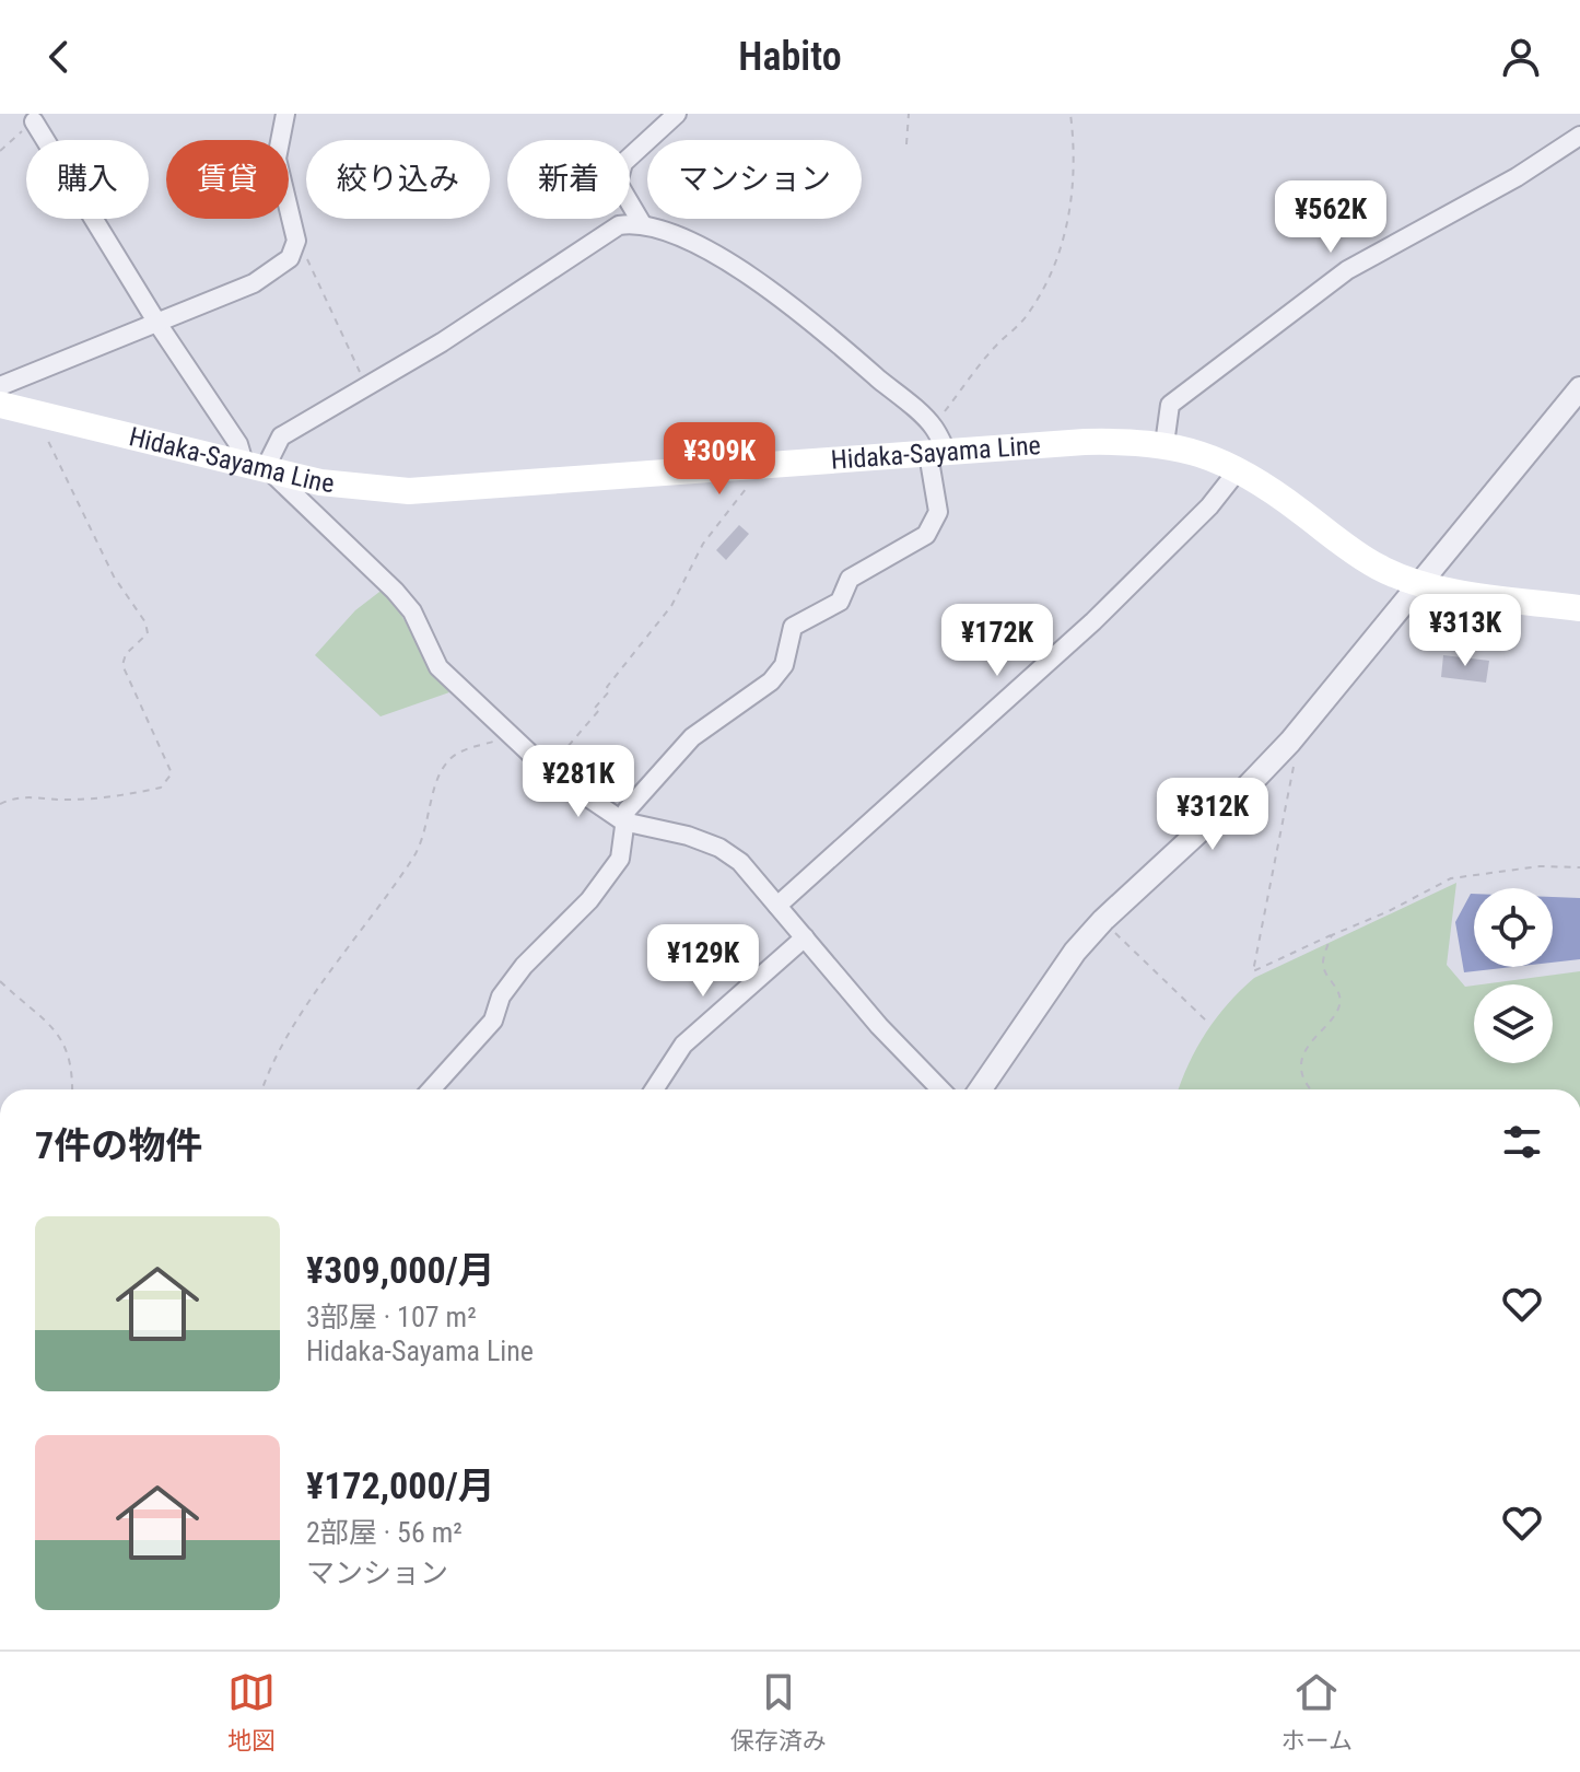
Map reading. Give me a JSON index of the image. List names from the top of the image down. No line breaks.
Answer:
{"streets":{"main road":["Hidaka-Sayama Line"]},"page":{"header":"Habito","chip":["購入","賃貸","絞り込み","新着","マンション"],"price":["¥562K","¥309K","¥313K","¥172K","¥281K","¥312K","¥129K"],"heading":"7件の物件","list":[{"name":"¥309,000/月","note":"3部屋 · 107 m² · Hidaka-Sayama Line"},{"name":"¥172,000/月","note":"2部屋 · 56 m² · マンション"}],"tabs":["地図","保存済み","ホーム"]}}
